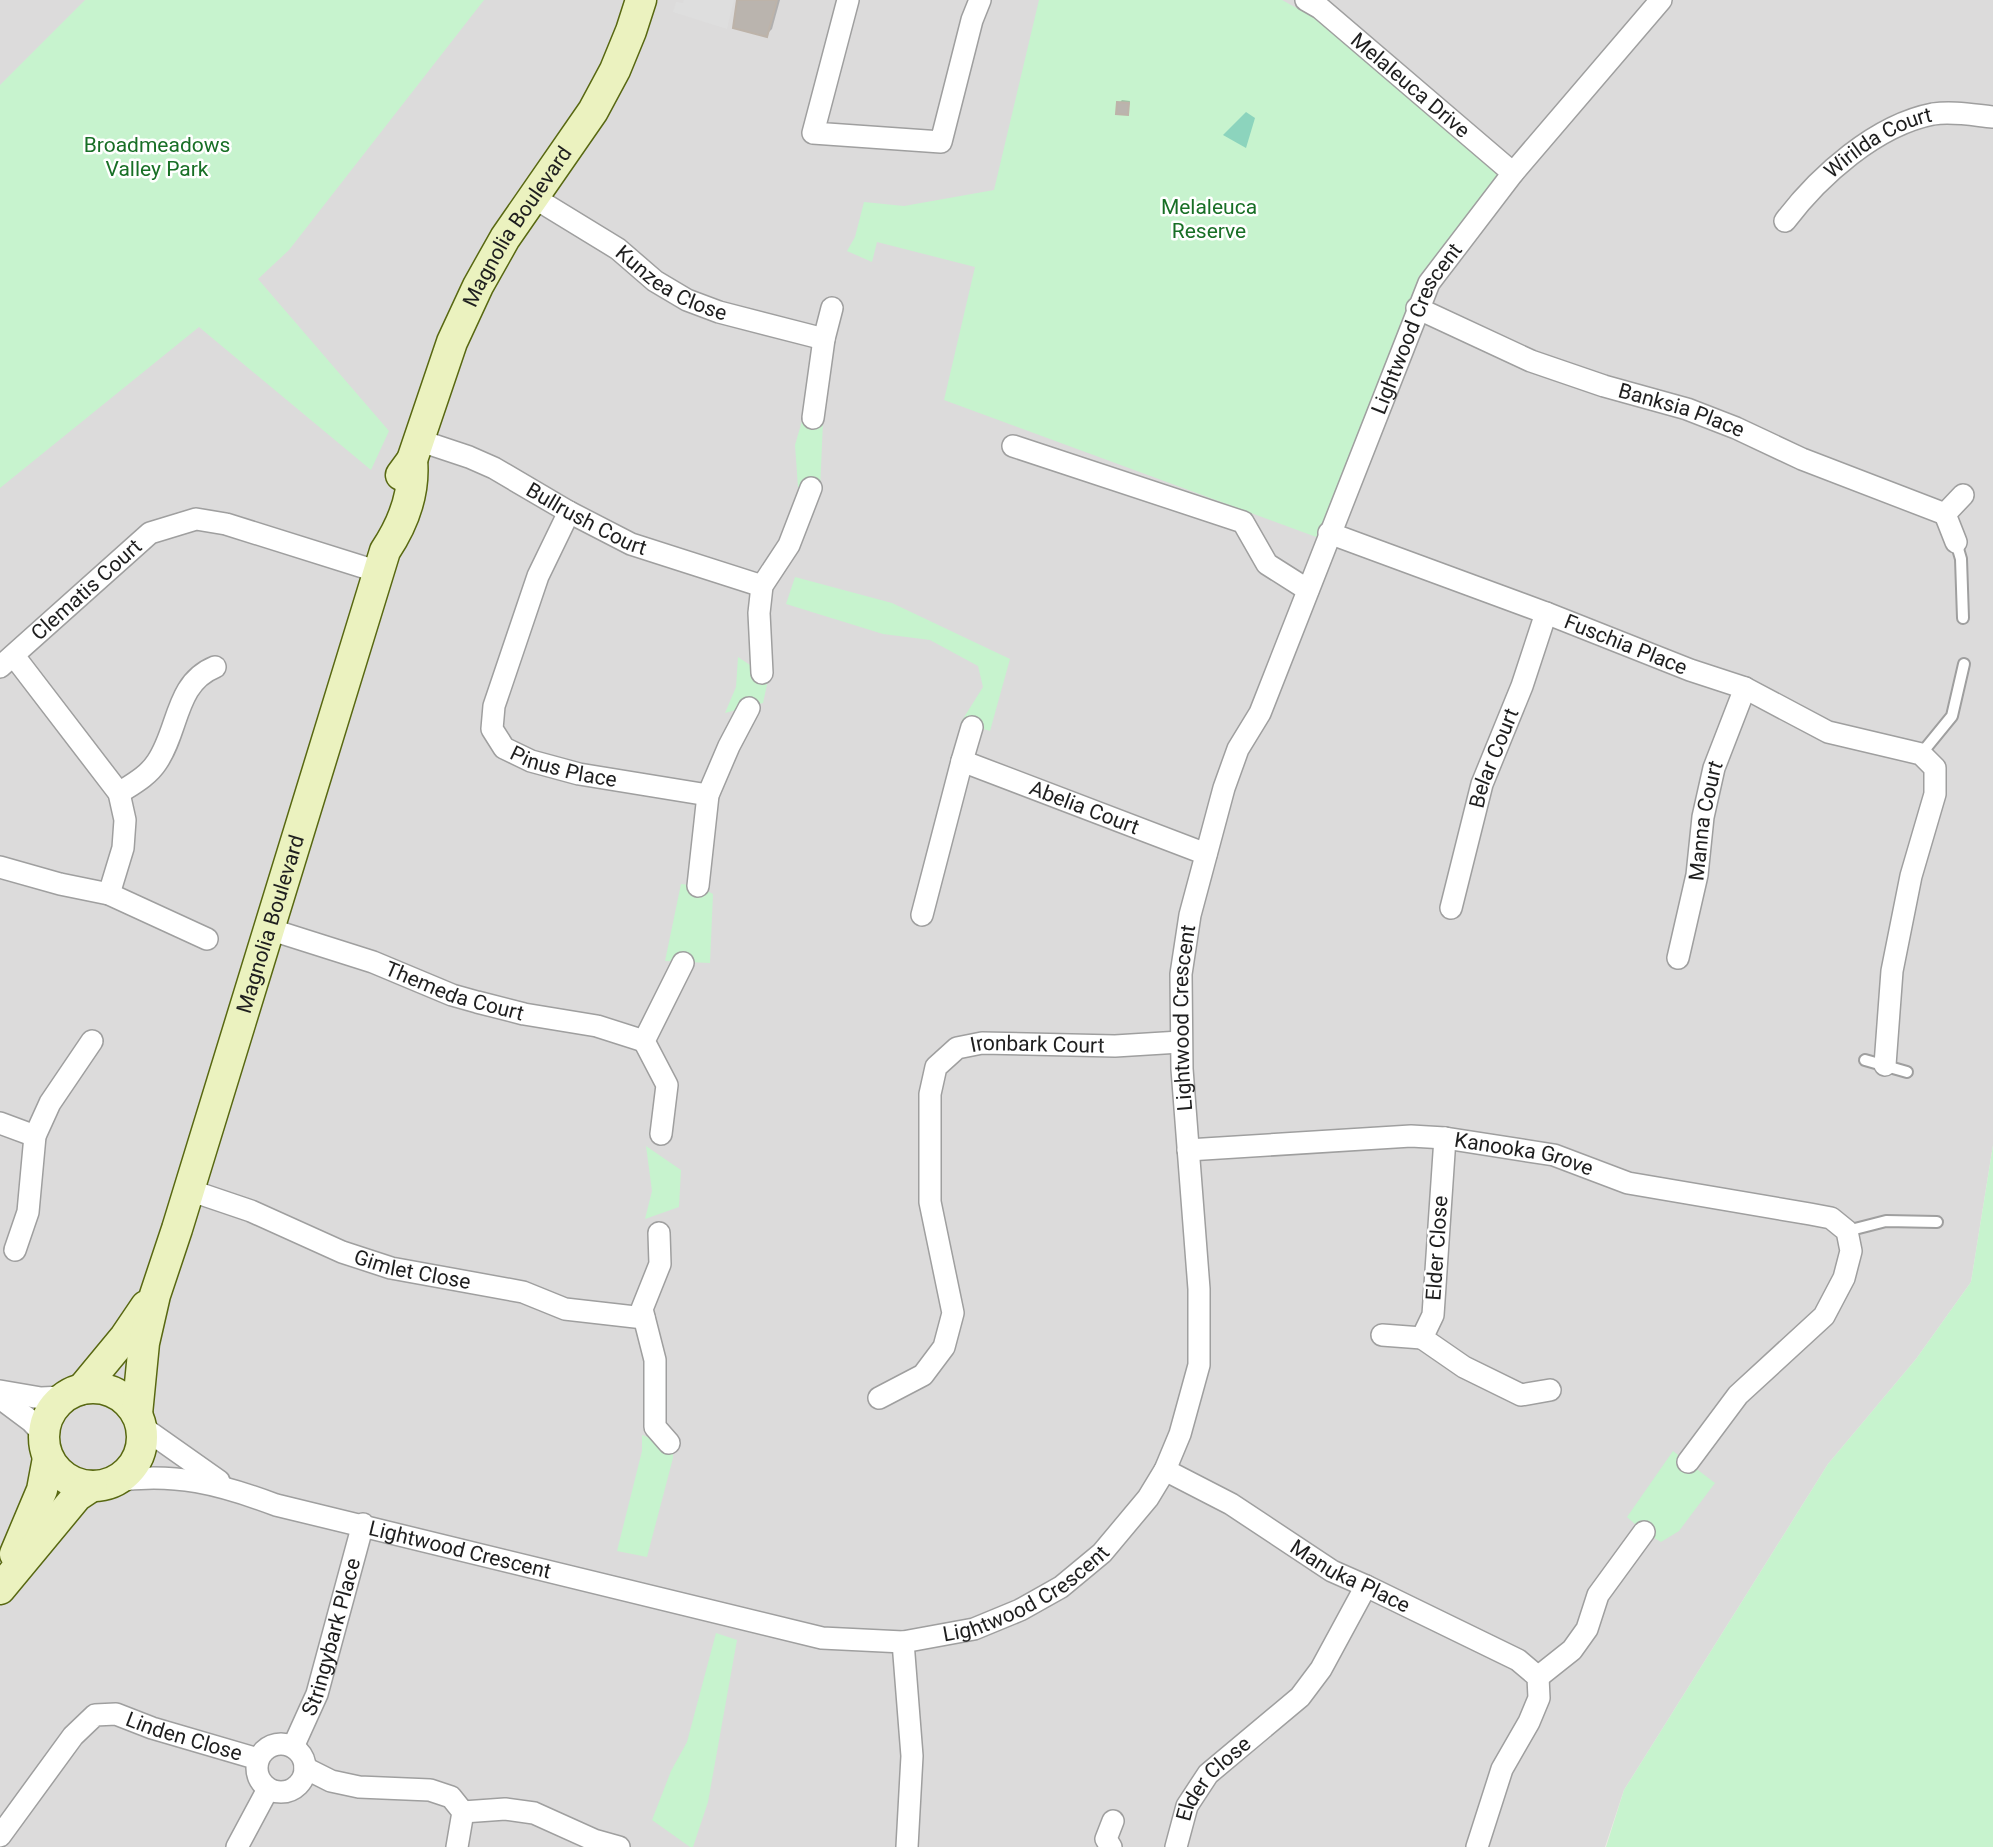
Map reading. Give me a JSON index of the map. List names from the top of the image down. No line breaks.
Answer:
{"streets":{"street":["Melaleuca Drive","Wirilda Court","Magnolia Boulevard","Kunzea Close","Lightwood Crescent","Banksia Place","Bullrush Court","Clematis Court","Fuschia Place","Belar Court","Pinus Place","Abelia Court","Manna Court","Themeda Court","Ironbark Court","Kanooka Grove","Elder Close","Gimlet Close","Manuka Place","Stringybark Place","Linden Close"]},"crossings":[["Melaleuca Drive","Lightwood Crescent"],["Magnolia Boulevard","Kunzea Close"],["Magnolia Boulevard","Lightwood Crescent"],["Magnolia Boulevard","Bullrush Court"],["Magnolia Boulevard","Clematis Court"],["Magnolia Boulevard","Themeda Court"],["Magnolia Boulevard","Gimlet Close"],["Lightwood Crescent","Banksia Place"],["Lightwood Crescent","Fuschia Place"],["Lightwood Crescent","Abelia Court"],["Lightwood Crescent","Ironbark Court"],["Lightwood Crescent","Kanooka Grove"],["Lightwood Crescent","Manuka Place"],["Lightwood Crescent","Stringybark Place"],["Bullrush Court","Pinus Place"],["Fuschia Place","Belar Court"],["Fuschia Place","Manna Court"],["Kanooka Grove","Elder Close"],["Elder Close","Manuka Place"],["Stringybark Place","Linden Close"]],"parks":["Broadmeadows Valley Park","Melaleuca Reserve"]}
